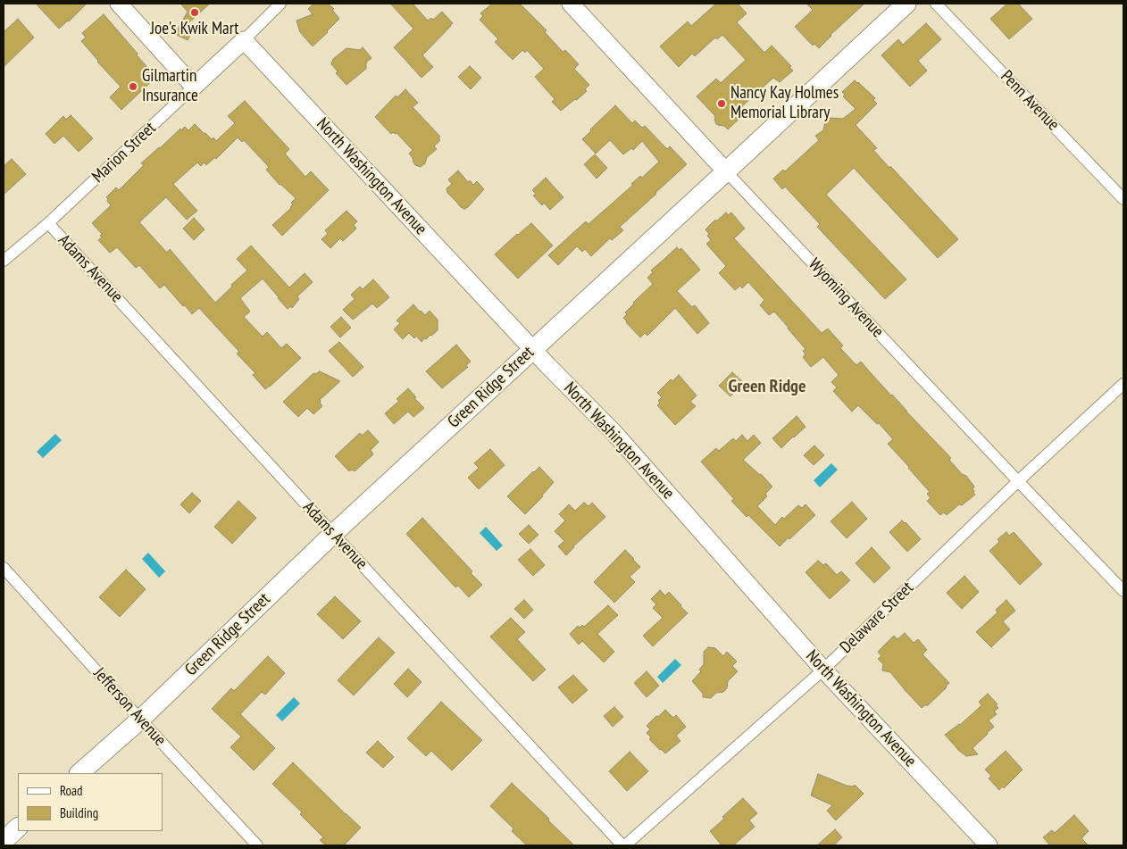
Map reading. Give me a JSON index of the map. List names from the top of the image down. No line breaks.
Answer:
{"streets":{"main road":["Green Ridge Street"],"street":["Penn Avenue","Marion Street","North Washington Avenue","Adams Avenue","Wyoming Avenue","Delaware Street","Jefferson Avenue"]},"crossings":[["Marion Street","North Washington Avenue"],["Marion Street","Adams Avenue"],["North Washington Avenue","Green Ridge Street"],["North Washington Avenue","Delaware Street"],["Adams Avenue","Green Ridge Street"],["Adams Avenue","Delaware Street"],["Wyoming Avenue","Green Ridge Street"],["Wyoming Avenue","Delaware Street"],["Green Ridge Street","Jefferson Avenue"]],"districts":["Green Ridge"],"places":["Joe's Kwik Mart","Gilmartin Insurance","Nancy Kay Holmes Memorial Library"],"legend":["Road","Building"]}
